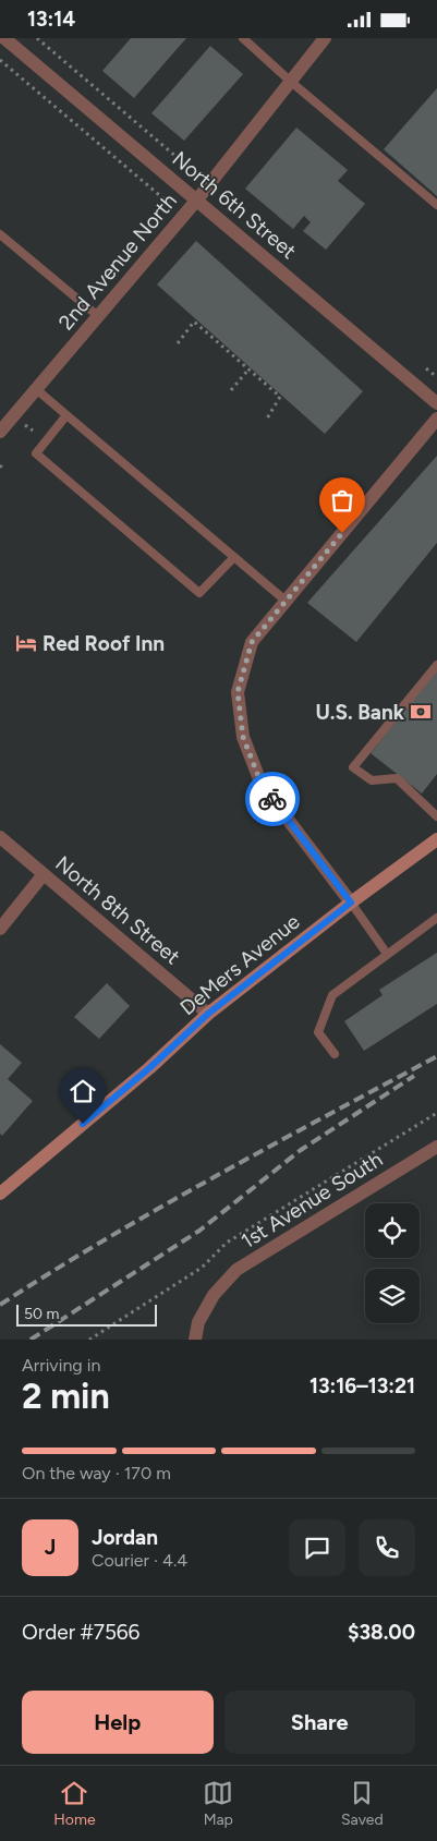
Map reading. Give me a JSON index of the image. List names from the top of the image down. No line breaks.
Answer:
{"streets":{"main road":["DeMers Avenue"],"street":["North 6th Street","2nd Avenue North","North 8th Street","1st Avenue South"]},"crossings":[["North 6th Street","2nd Avenue North"],["North 8th Street","DeMers Avenue"]],"places":{"hotel":["Red Roof Inn"],"bank":["U.S. Bank"]},"scale_bar":"50 m","page":{"status":"13:14","scale":"50 m","heading":["2 min","Arriving in","13:16–13:21"],"panel":["Jordan","Courier · 4.4","Order #7566","$38.00"],"bar":"On the way · 170 m","round":"J","buttons":["Help","Share"],"tabs":["Home","Map","Saved"]}}
